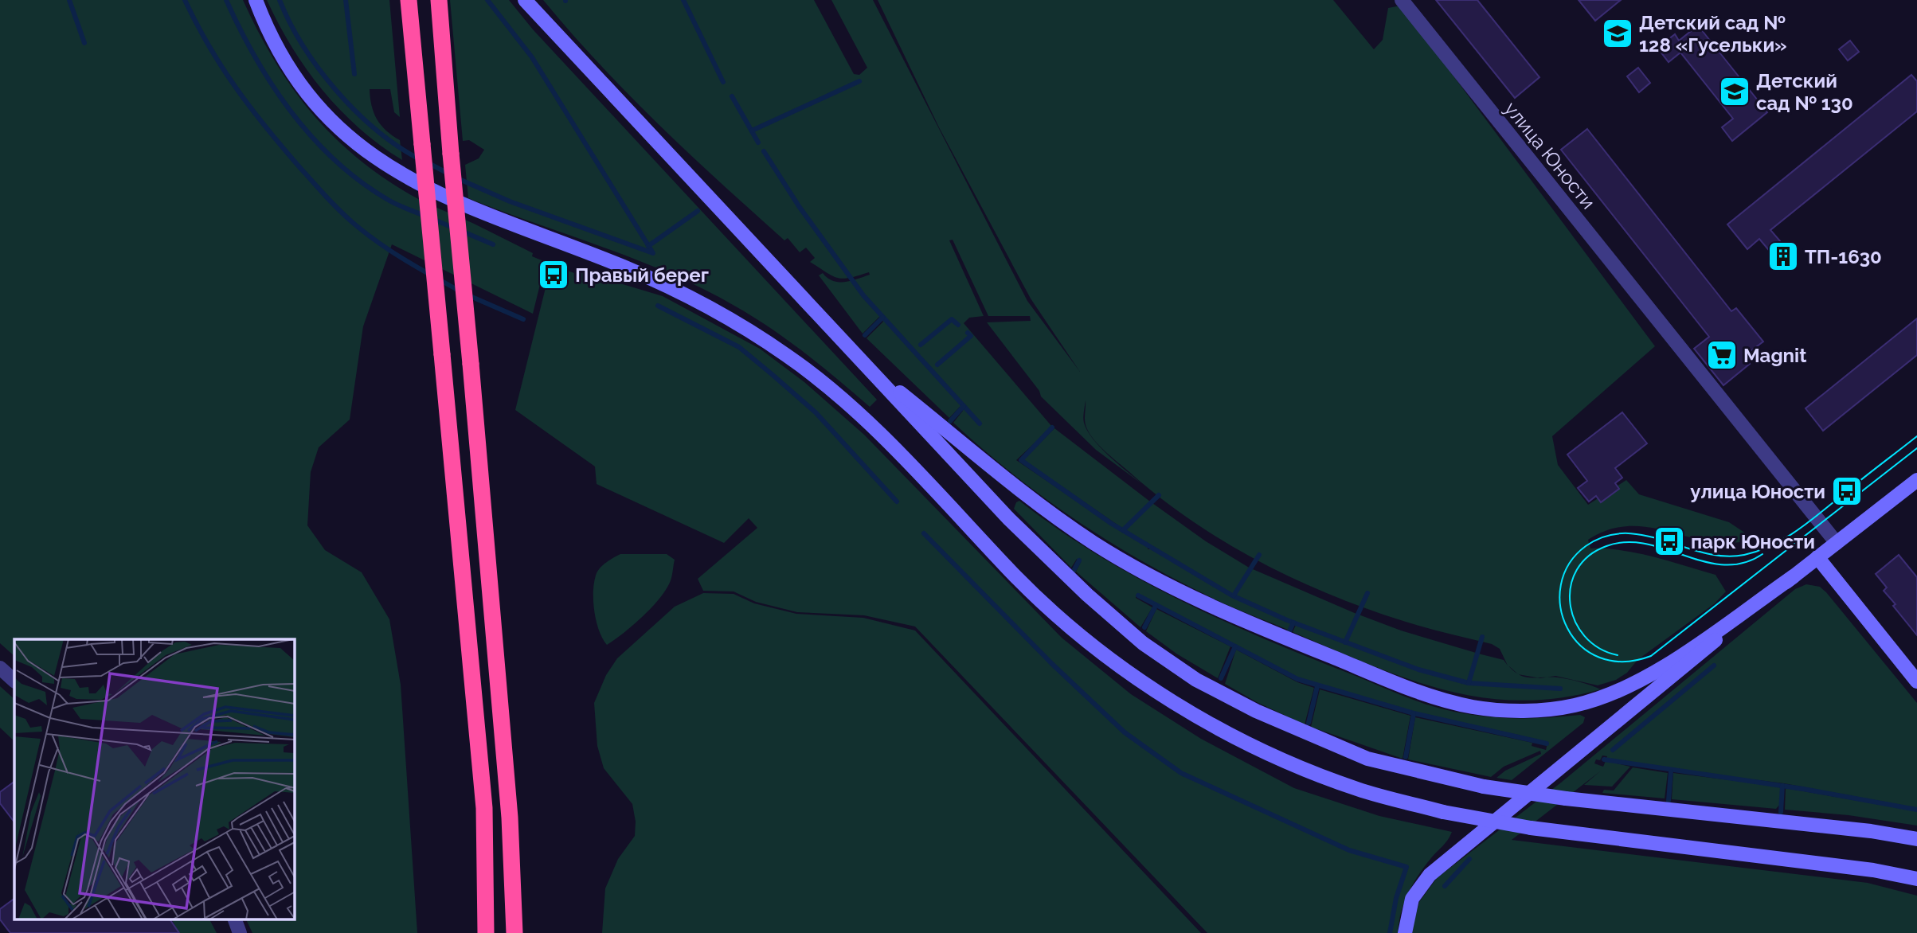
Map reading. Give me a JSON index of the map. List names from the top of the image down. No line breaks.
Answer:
{"streets":{"street":["улица Юности"]},"places":{"school or university":["Детский сад № 128 «Гусельки»","Детский сад № 130"],"building":["ТП-1630"],"bus stop":["Правый берег","улица Юности","парк Юности"],"supermarket":["Magnit"]}}
